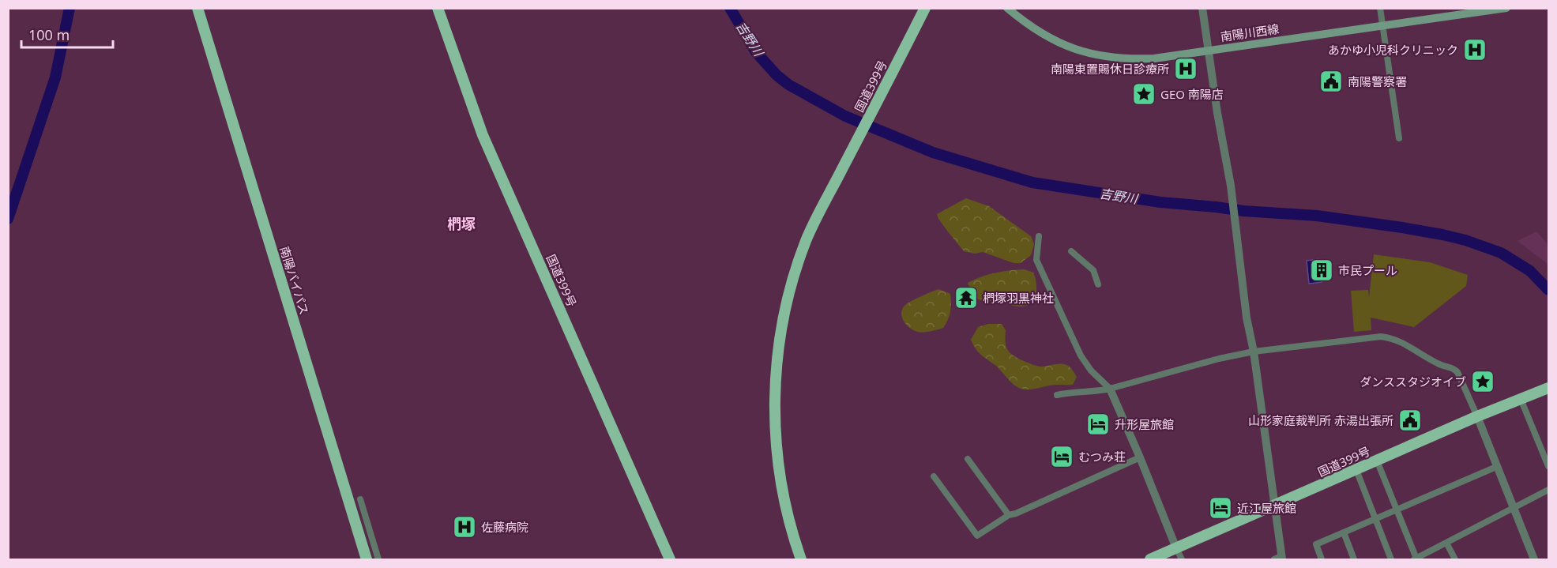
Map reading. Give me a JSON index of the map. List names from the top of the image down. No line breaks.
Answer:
{"streets":{"highway":["国道399号","南陽バイパス"],"main road":["南陽川西線"]},"districts":["椚塚"],"water":["吉野川"],"places":{"hospital":["あかゆ小児科クリニック","南陽東置賜休日診療所","佐藤病院"],"public building":["南陽警察署","山形家庭裁判所 赤湯出張所"],"place":["GEO 南陽店","ダンススタジオイブ"],"building":["市民プール"],"temple":["椚塚羽黒神社"],"hotel":["升形屋旅館","むつみ荘","近江屋旅館"]},"scale_bar":"100 m"}
